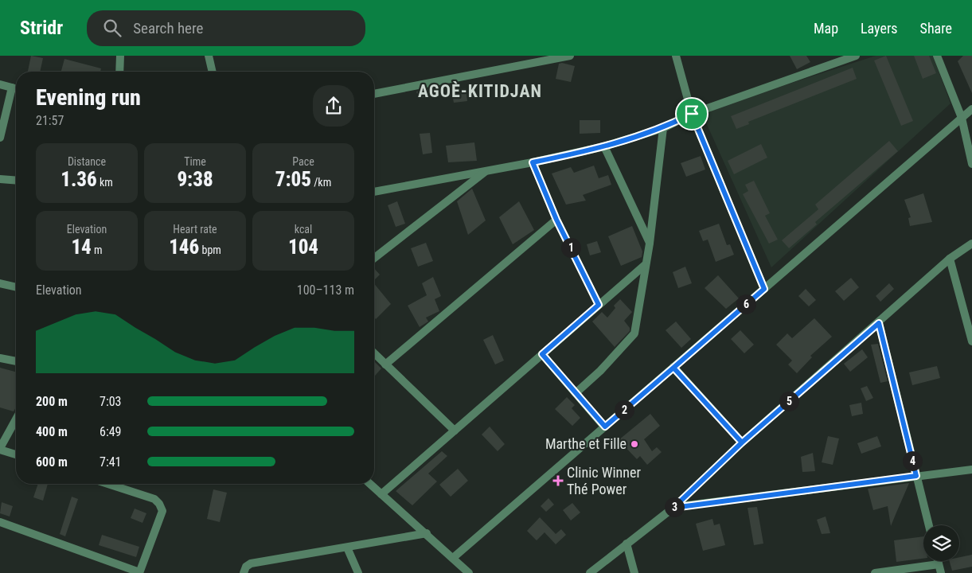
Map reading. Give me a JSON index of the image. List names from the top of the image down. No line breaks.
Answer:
{"districts":["AGOÈ-KITIDJAN"],"places":{"other":["Marthe et Fille"],"health":["Clinic Winner Thé Power"]},"page":{"header":"Stridr","search":"Search here","nav":["Map","Layers","Share"],"heading":["Evening run","21:57"],"stats":[["Distance","1.36 km"],["Time","9:38"],["Pace","7:05 /km"],["Elevation","14 m"],["Heart rate","146 bpm"],["kcal","104"]],"pins":["1","6","5","2","4","3"],"chart":["Elevation","100–113 m"],"list":[{"name":"200 m","note":"7:03"},{"name":"400 m","note":"6:49"},{"name":"600 m","note":"7:41"}]}}
